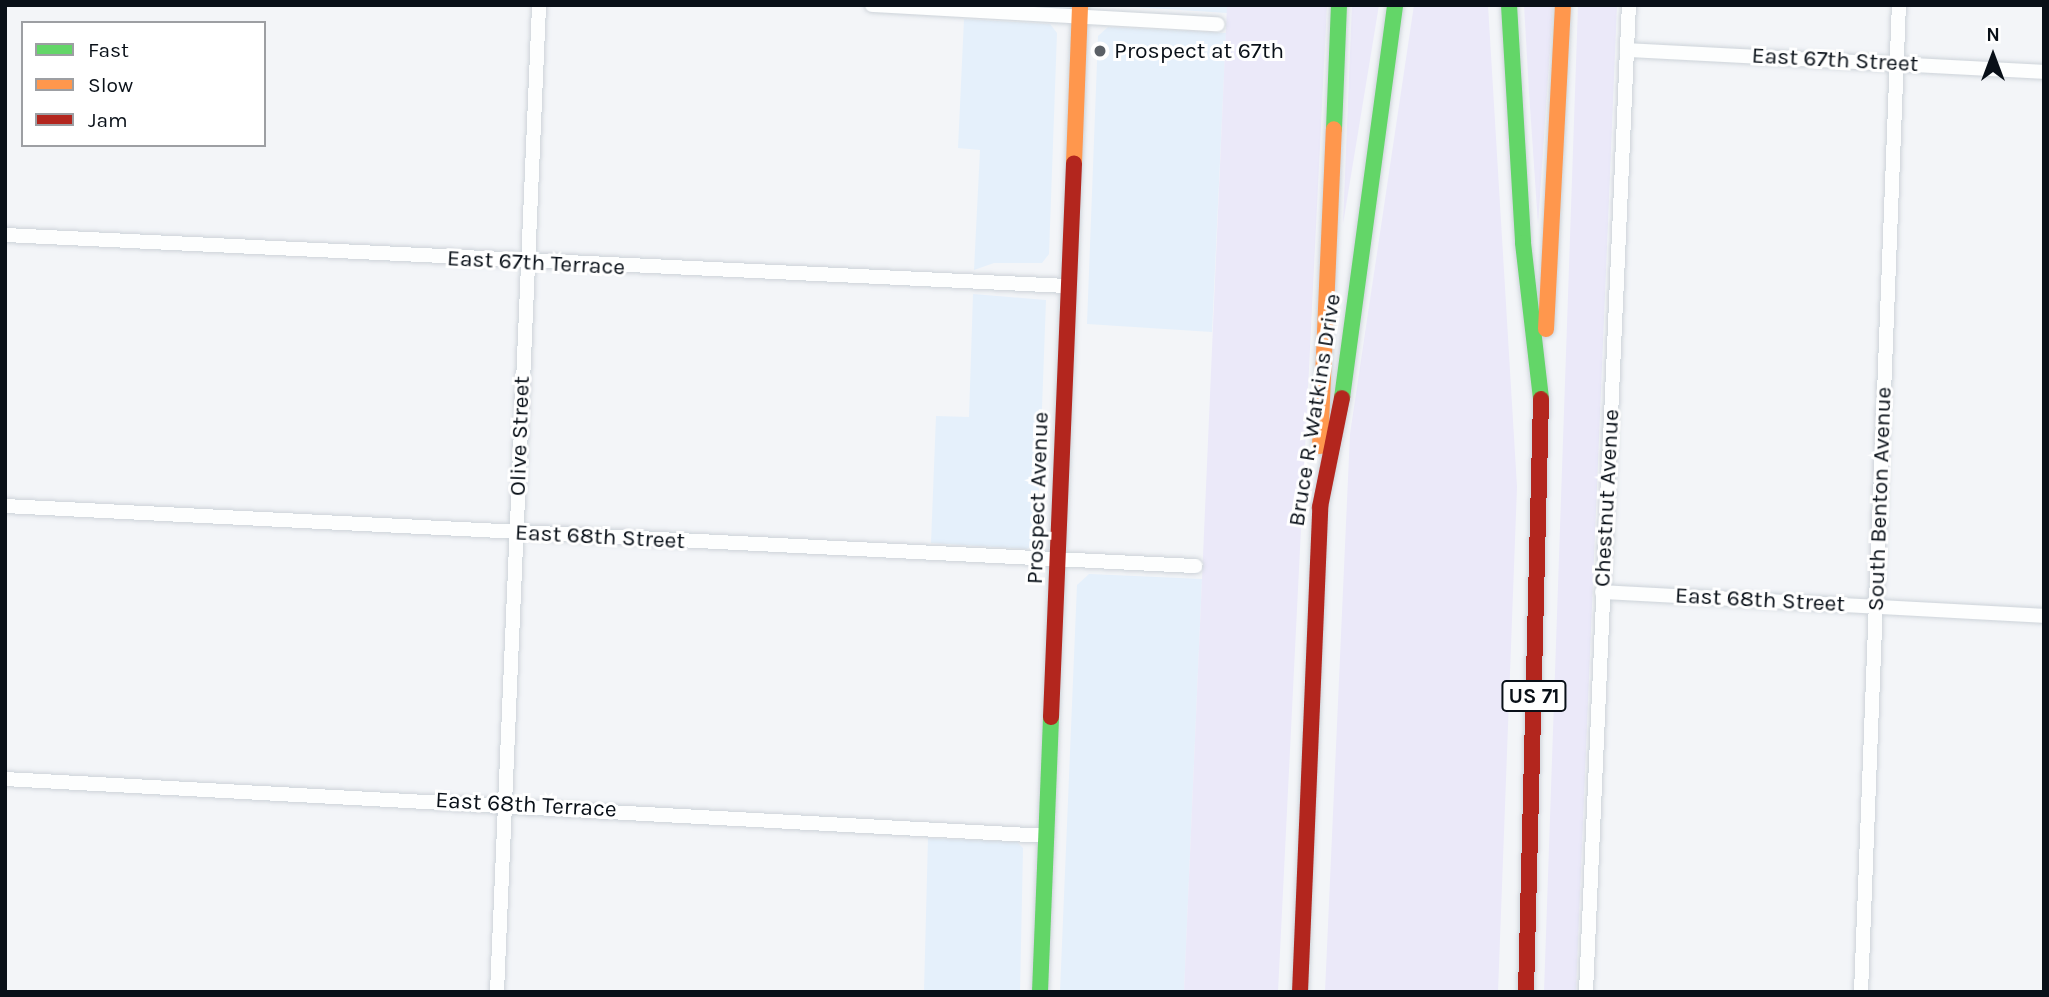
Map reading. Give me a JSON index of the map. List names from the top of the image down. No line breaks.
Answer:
{"streets":{"main road":["Bruce R. Watkins Drive","Prospect Avenue","US 71"],"street":["East 67th Street","East 67th Terrace","Olive Street","Chestnut Avenue","South Benton Avenue","East 68th Street","East 68th Terrace"]},"crossings":[["East 67th Street","Chestnut Avenue"],["East 67th Street","South Benton Avenue"],["East 67th Terrace","Olive Street"],["East 67th Terrace","Prospect Avenue"],["Olive Street","East 68th Street"],["Olive Street","East 68th Terrace"],["Prospect Avenue","East 68th Street"],["Prospect Avenue","East 68th Terrace"],["Chestnut Avenue","East 68th Street"],["South Benton Avenue","East 68th Street"]],"places":["Prospect at 67th"],"legend":["Fast","Slow","Jam"],"north":"top"}
